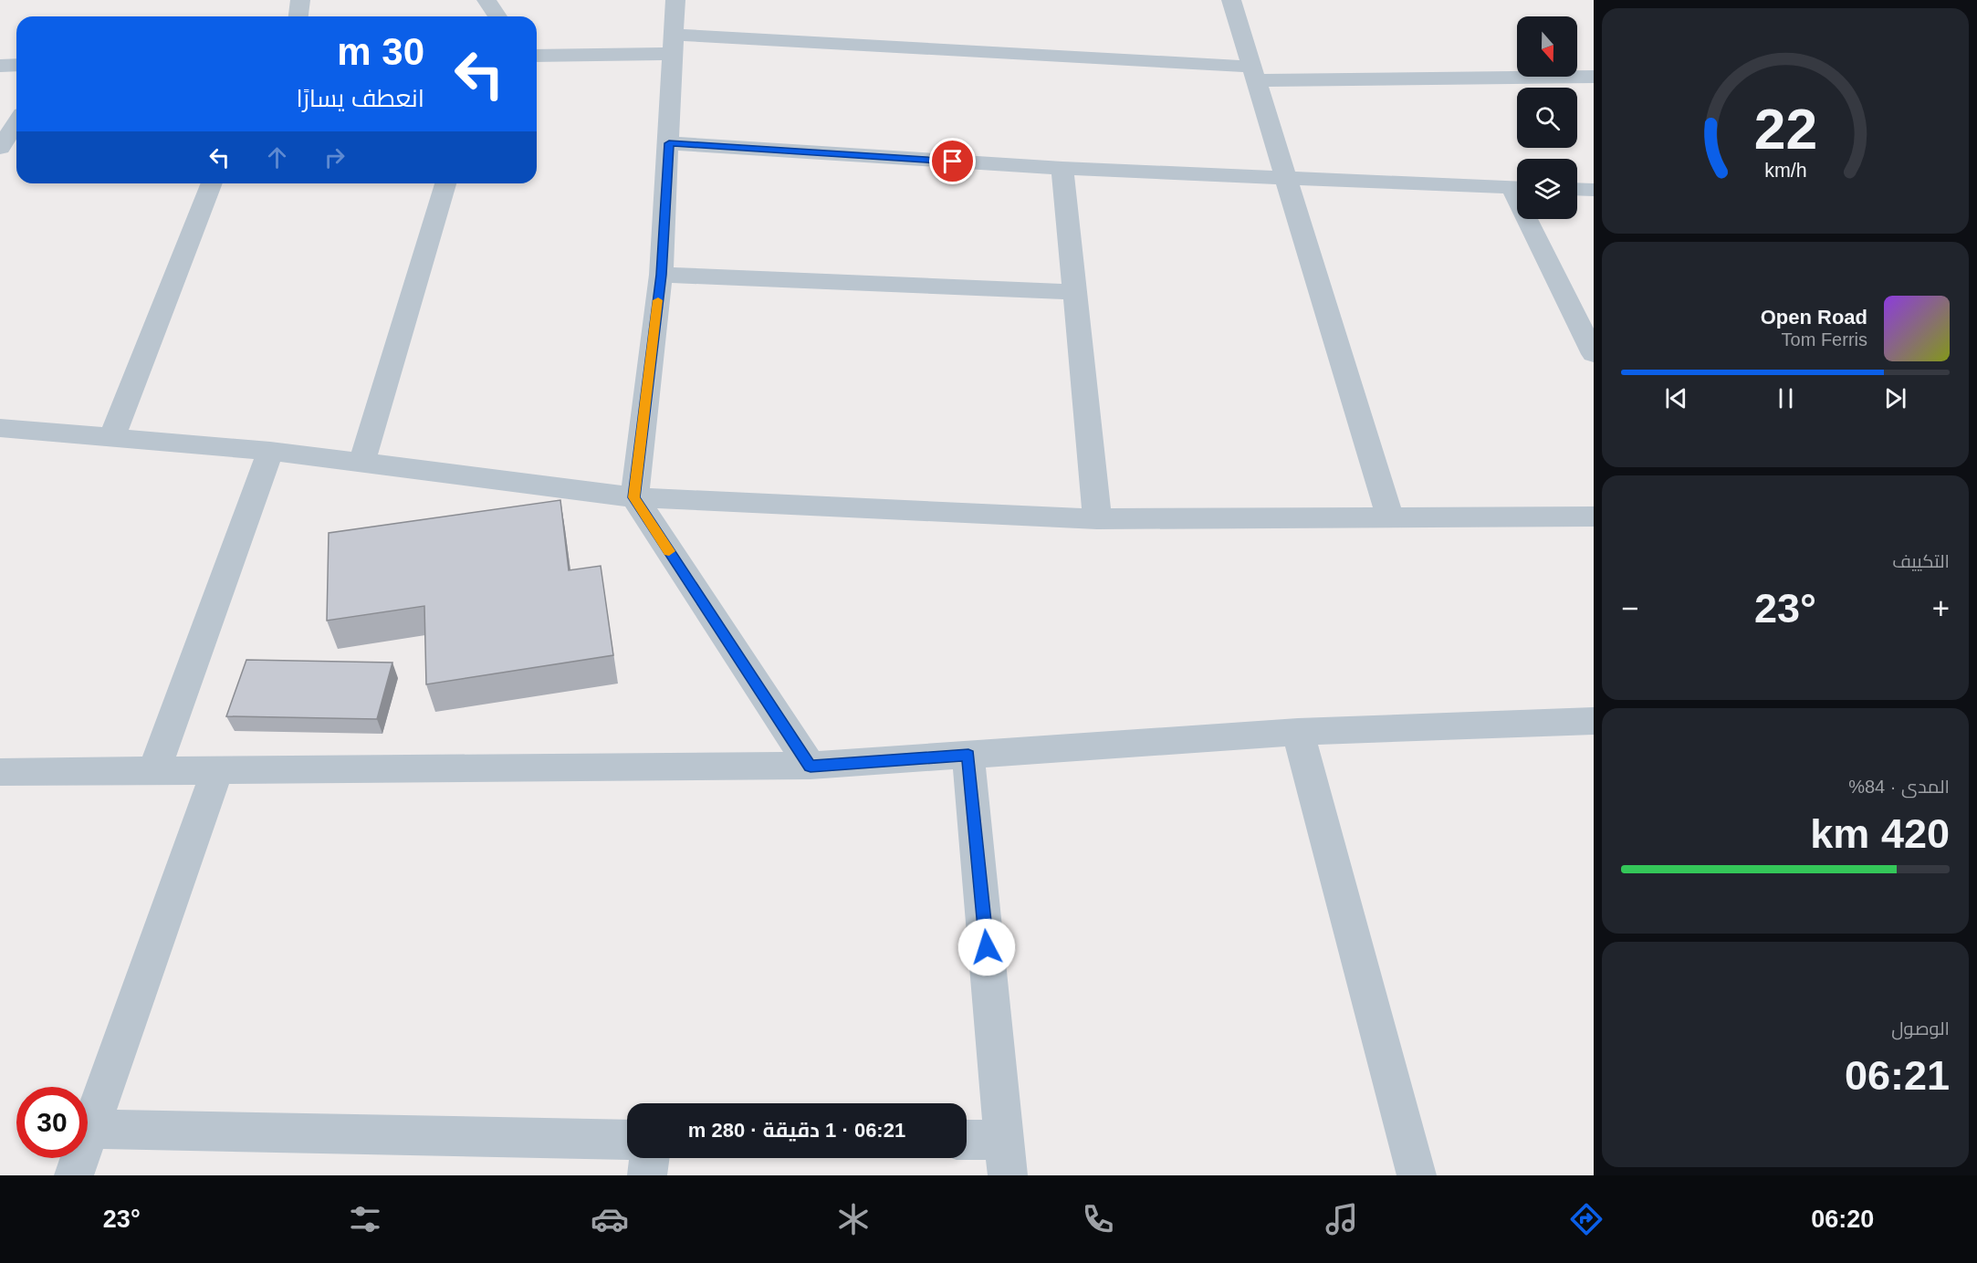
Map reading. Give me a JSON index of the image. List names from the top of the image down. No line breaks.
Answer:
{"north":"bottom","page":{"turn":["30 m","انعطف يسارًا"],"song":["Open Road","Tom Ferris"],"tile":["التكييف",["المدى · 84%","420 km"],["الوصول","06:21"]],"heat":["−","23°","+"],"limit":"30","trip":"06:21 · 1 دقيقة · 280 m","tabs":["06:20","23°"],"gauge":["22","km/h"]}}
